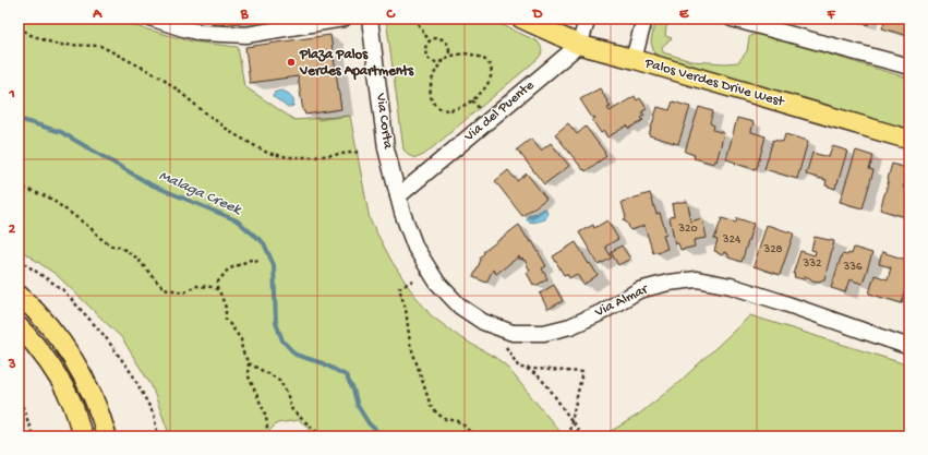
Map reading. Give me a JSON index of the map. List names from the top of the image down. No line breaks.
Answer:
{"streets":{"main road":["Palos Verdes Drive West"],"street":["Via del Puente","Via Corta","Via Almar"]},"crossings":[["Palos Verdes Drive West","Via del Puente"],["Via del Puente","Via Corta"],["Via del Puente","Via Almar"],["Via Corta","Via Almar"]],"water":["Malaga Creek"],"places":["Plaza Palos Verdes Apartments"],"house_numbers":["320","324","328","332","336"],"grid":{"columns":["A","B","C","D","E","F"],"rows":["1","2","3"]}}
